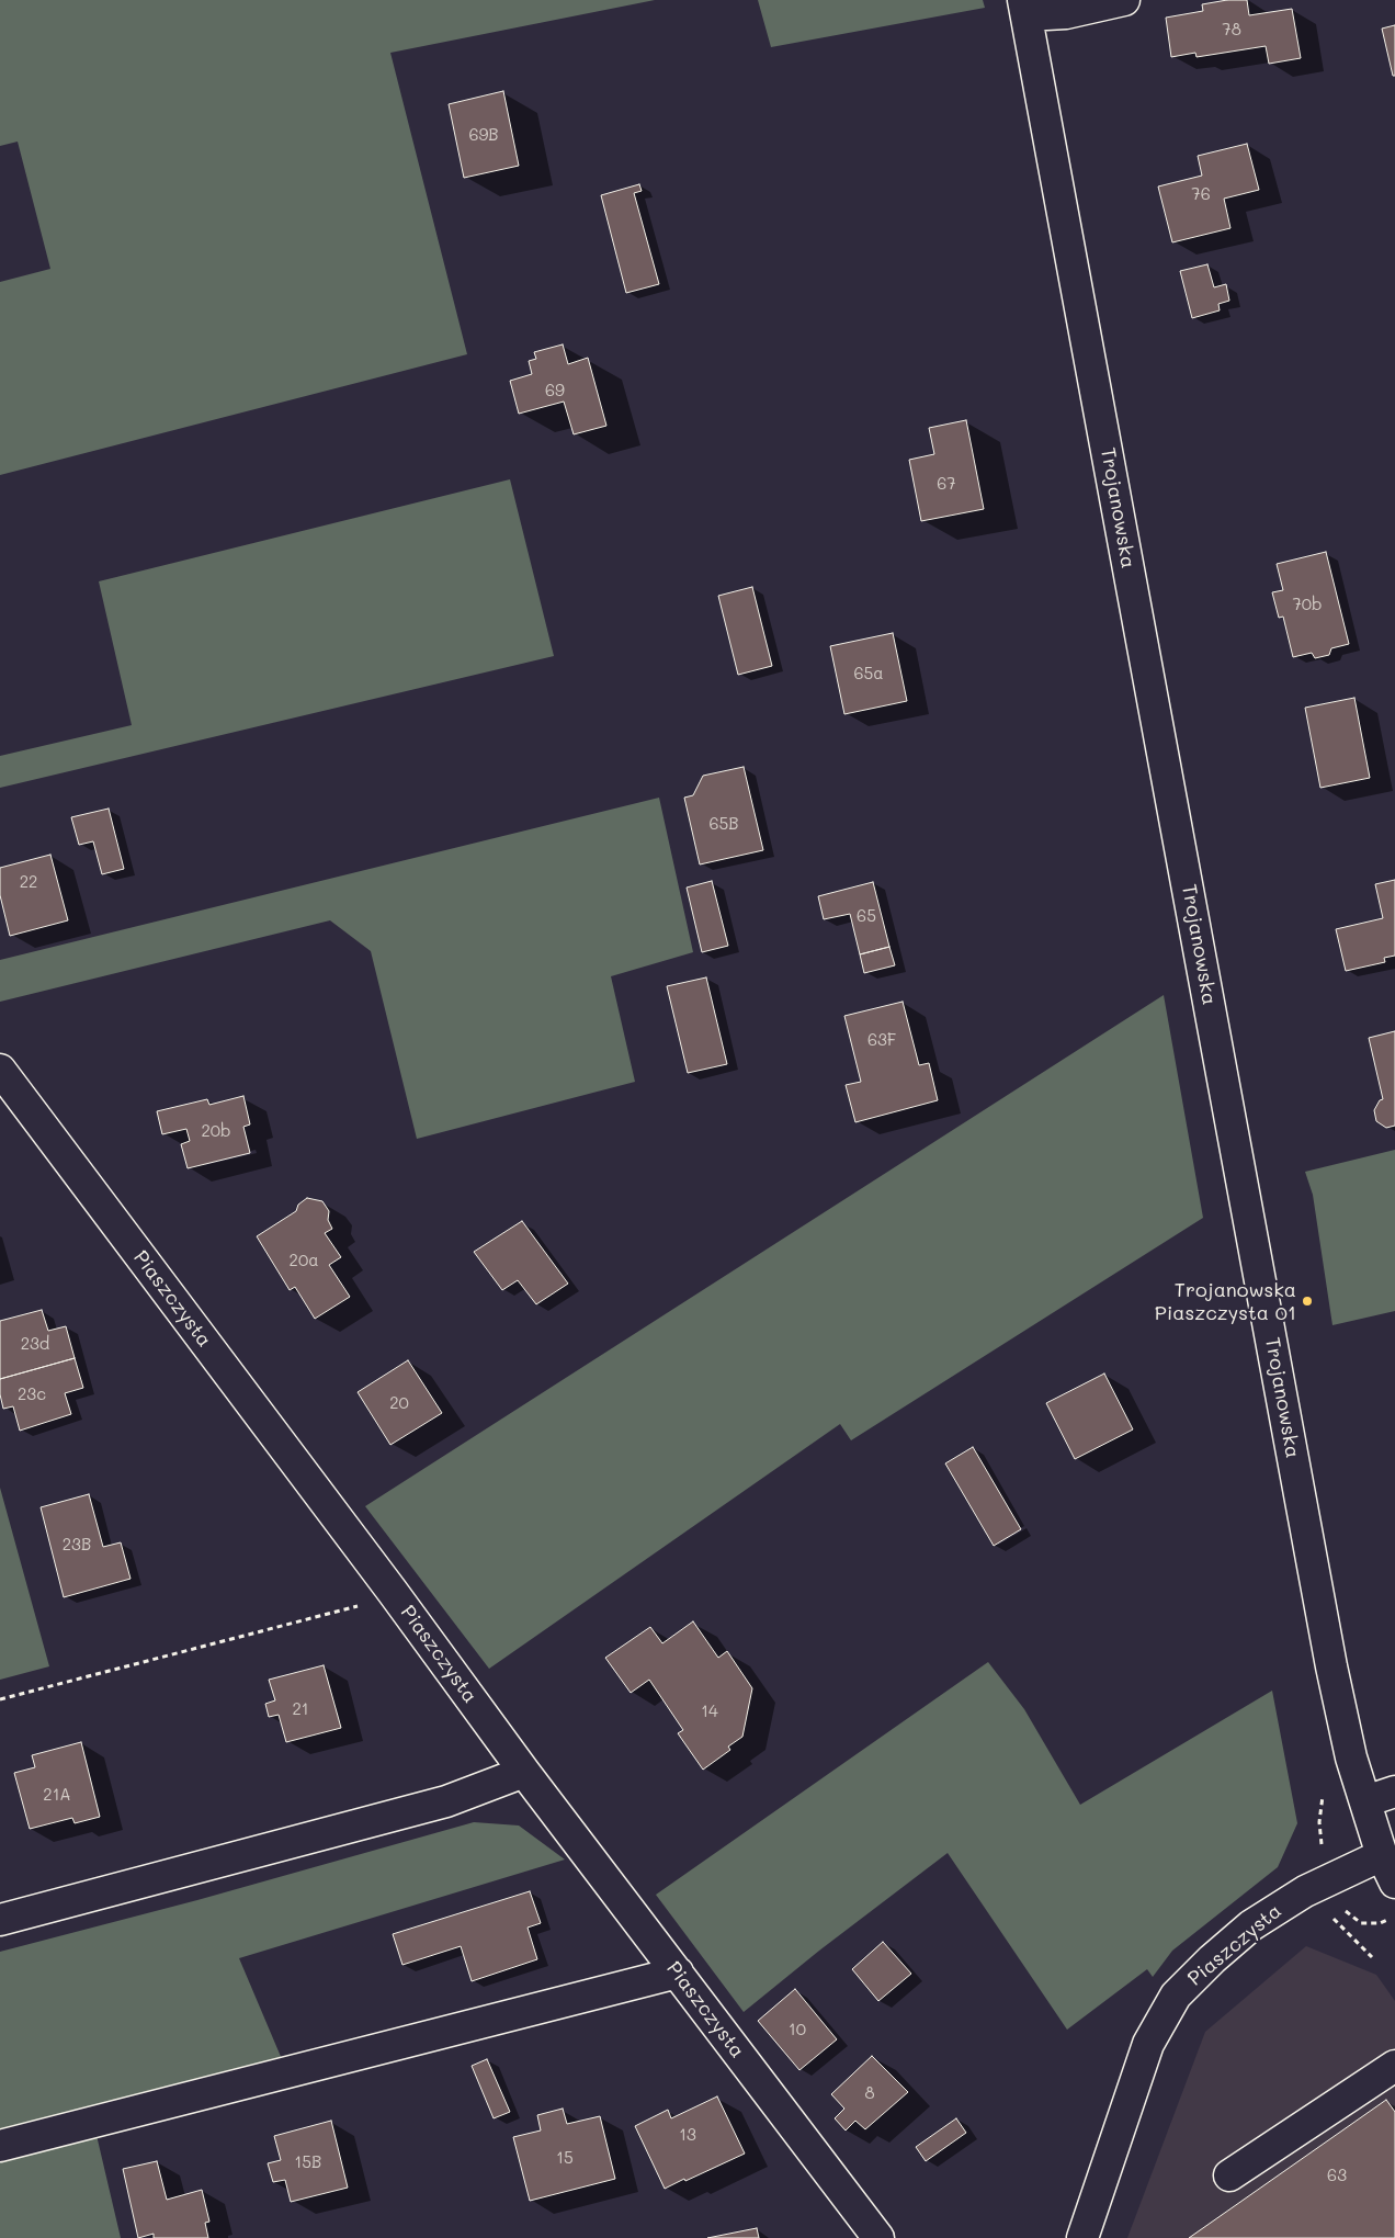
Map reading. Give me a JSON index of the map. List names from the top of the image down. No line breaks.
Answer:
{"streets":{"street":["Trojanowska","Piaszczysta"]},"crossings":[["Trojanowska","Piaszczysta"]],"places":["Trojanowska Piaszczysta 01"],"house_numbers":["78","69B","76","69","67","70b","65a","65B","22","65","63F","20b","20a","23d","23c","20","23B","21","14","21A","10","8","13","15","15B","63"]}
